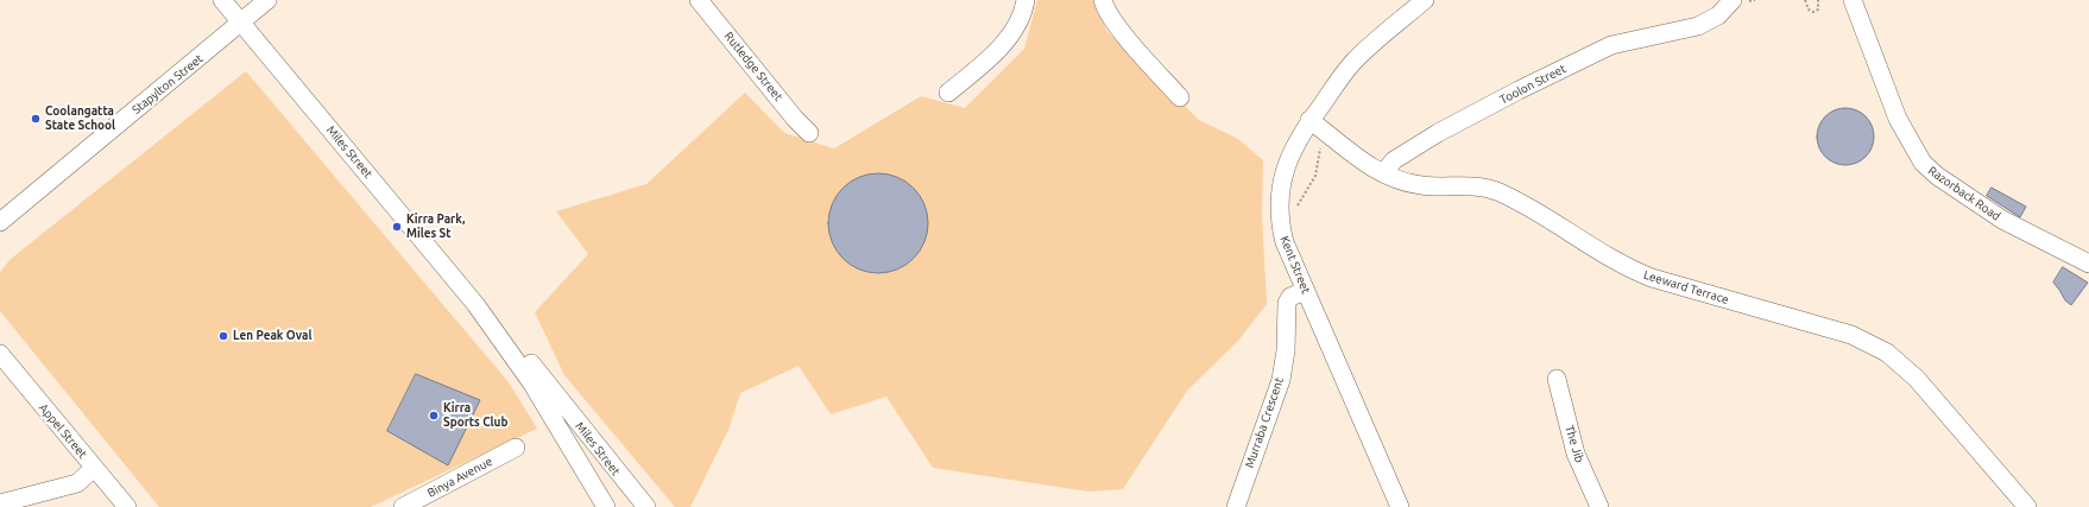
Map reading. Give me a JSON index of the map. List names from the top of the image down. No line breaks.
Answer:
{"streets":{"street":["Rutledge Street","Stapylton Street","Toolon Street","Miles Street","Razorback Road","Kent Street","Leeward Terrace","Murraba Crescent","Appel Street","The Jib","Binya Avenue"]},"crossings":[["Stapylton Street","Miles Street"],["Toolon Street","Leeward Terrace"],["Kent Street","Leeward Terrace"],["Kent Street","Murraba Crescent"]],"places":["Coolangatta State School","Kirra Park, Miles St","Len Peak Oval","Kirra Sports Club"]}
